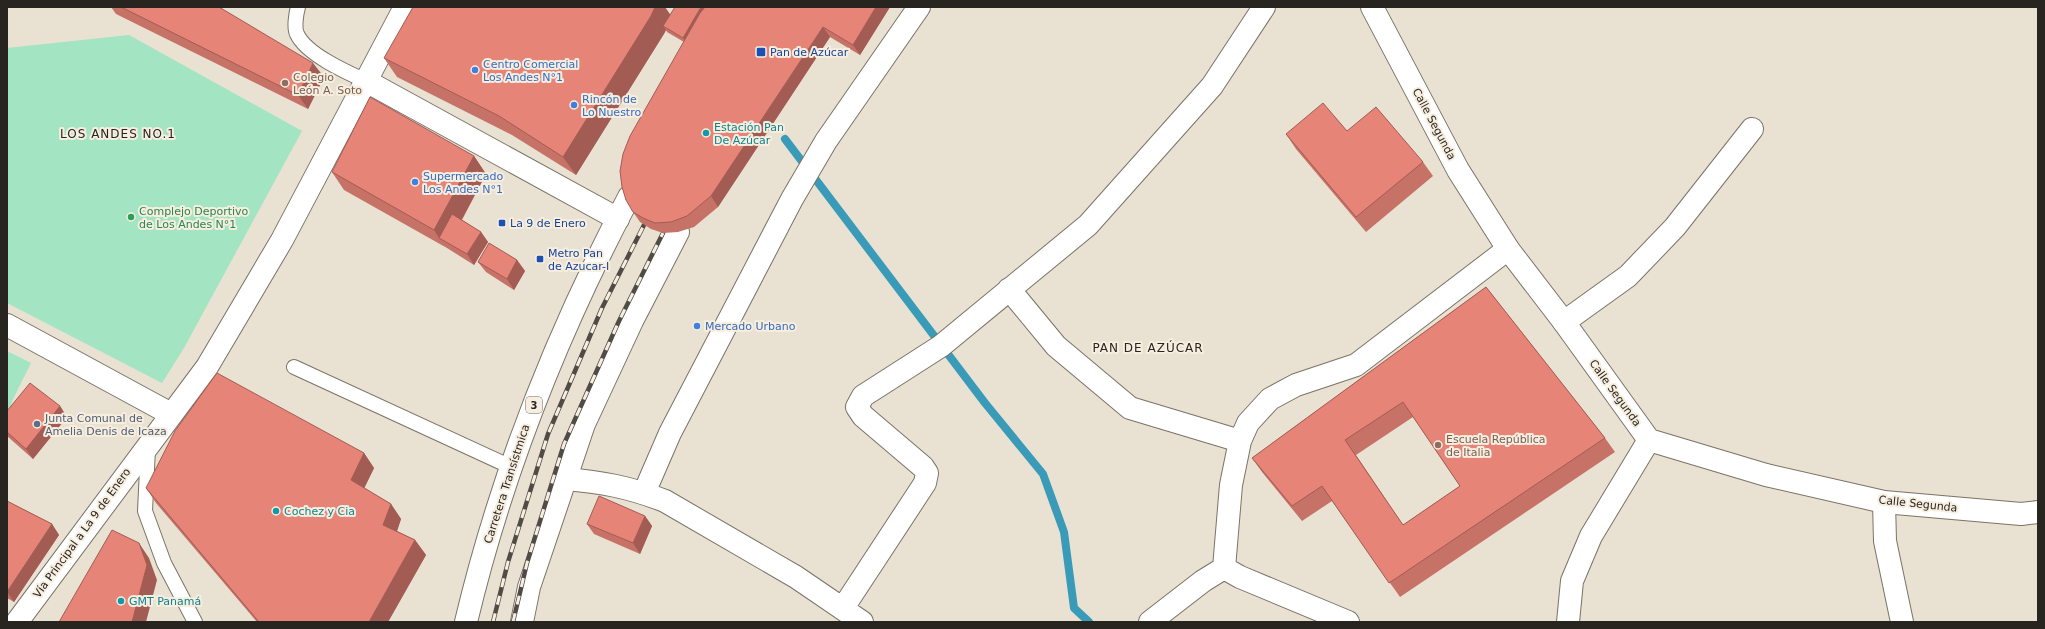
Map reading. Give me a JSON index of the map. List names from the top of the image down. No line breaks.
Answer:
{"streets":{"street":["Calle Segunda","3","Carretera Transístmica","Vía Principal a La 9 de Enero"]},"districts":["LOS ANDES NO.1","PAN DE AZÚCAR"],"places":{"transit":["Pan de Azúcar","La 9 de Enero","Metro Pan de Azucar-I"],"other":["Centro Comercial Los Andes N°1","Colegio León A. Soto","Rincón de Lo Nuestro","Estación Pan De Azúcar","Supermercado Los Andes N°1","Complejo Deportivo de Los Andes N°1","Mercado Urbano","Junta Comunal de Amelia Denis de Icaza","Escuela República de Italia","Cochez y Cia","GMT Panamá"]}}
